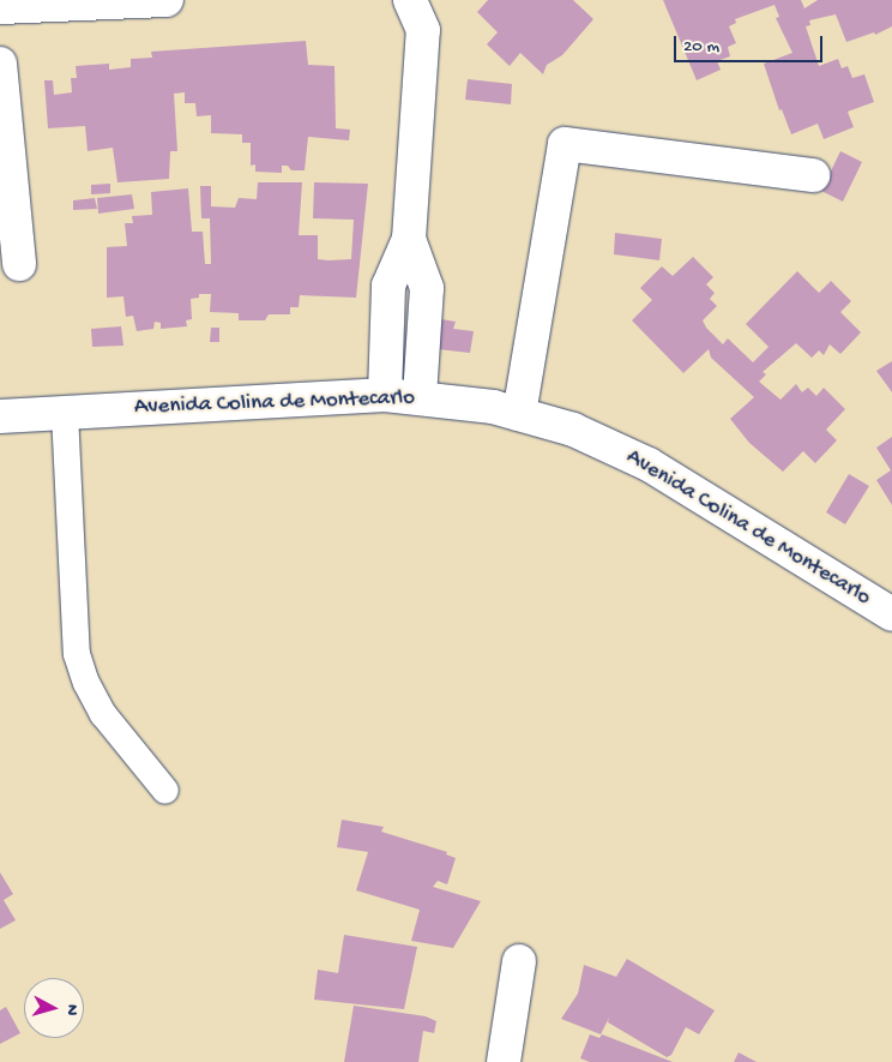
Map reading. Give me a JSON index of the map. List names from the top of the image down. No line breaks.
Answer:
{"streets":{"street":["Avenida Colina de Montecarlo"]},"scale_bar":"20 m","north":"right"}
